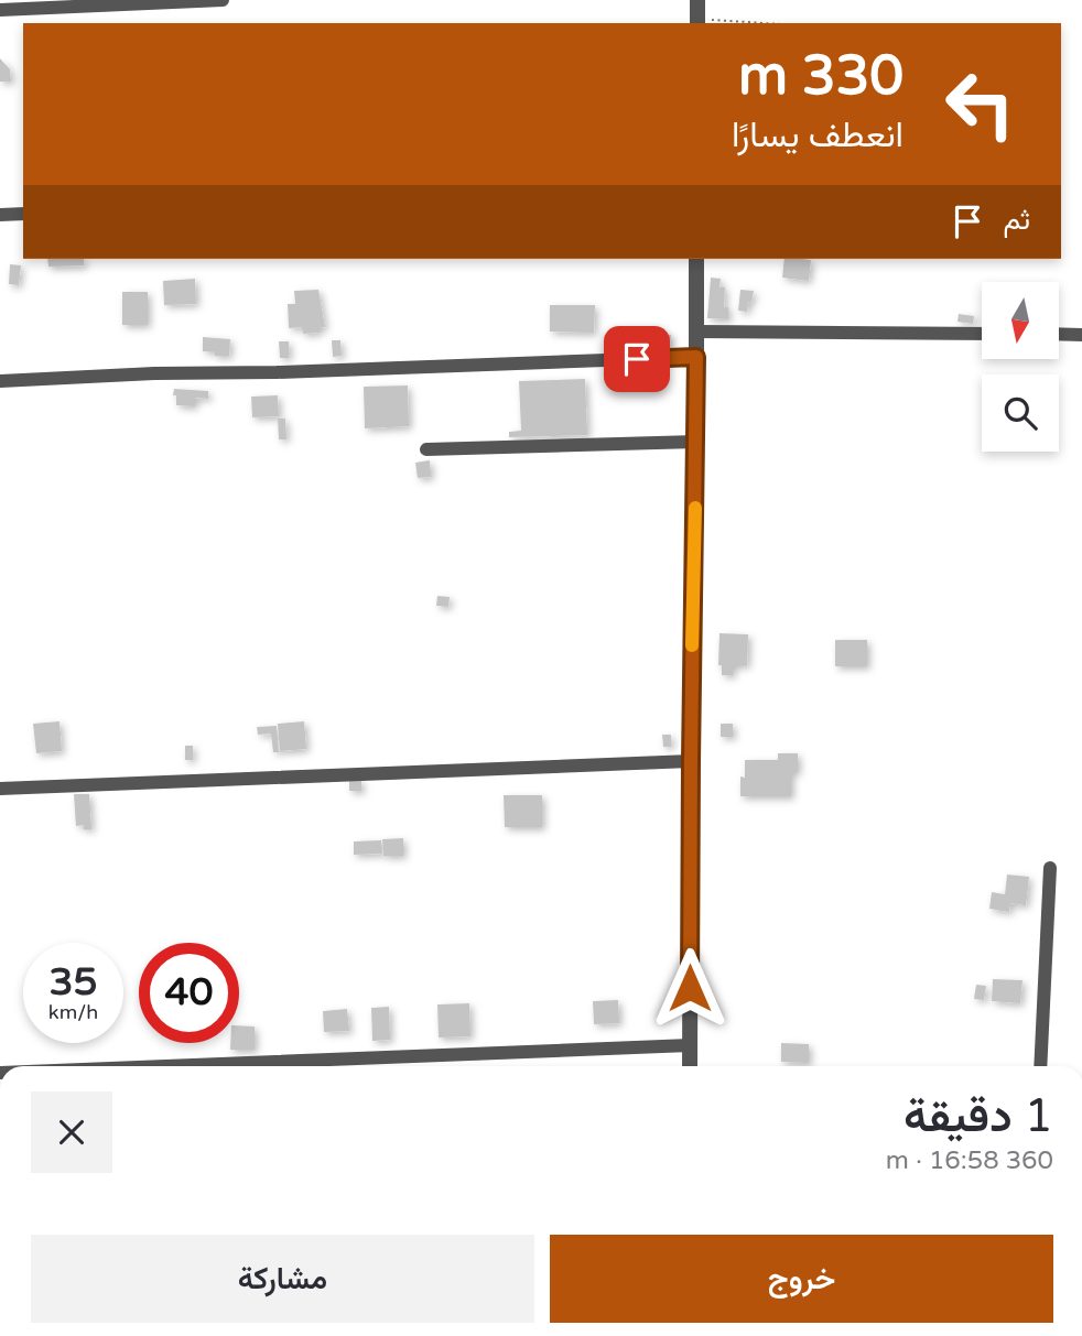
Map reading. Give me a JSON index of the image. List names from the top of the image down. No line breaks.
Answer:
{"north":"bottom","page":{"turn":["330 m","انعطف يسارًا"],"then":"ثم","speed":"35 km/h","limit":"40","heading":["1 دقيقة","360 m · 16:58"],"buttons":["خروج","مشاركة"]}}
